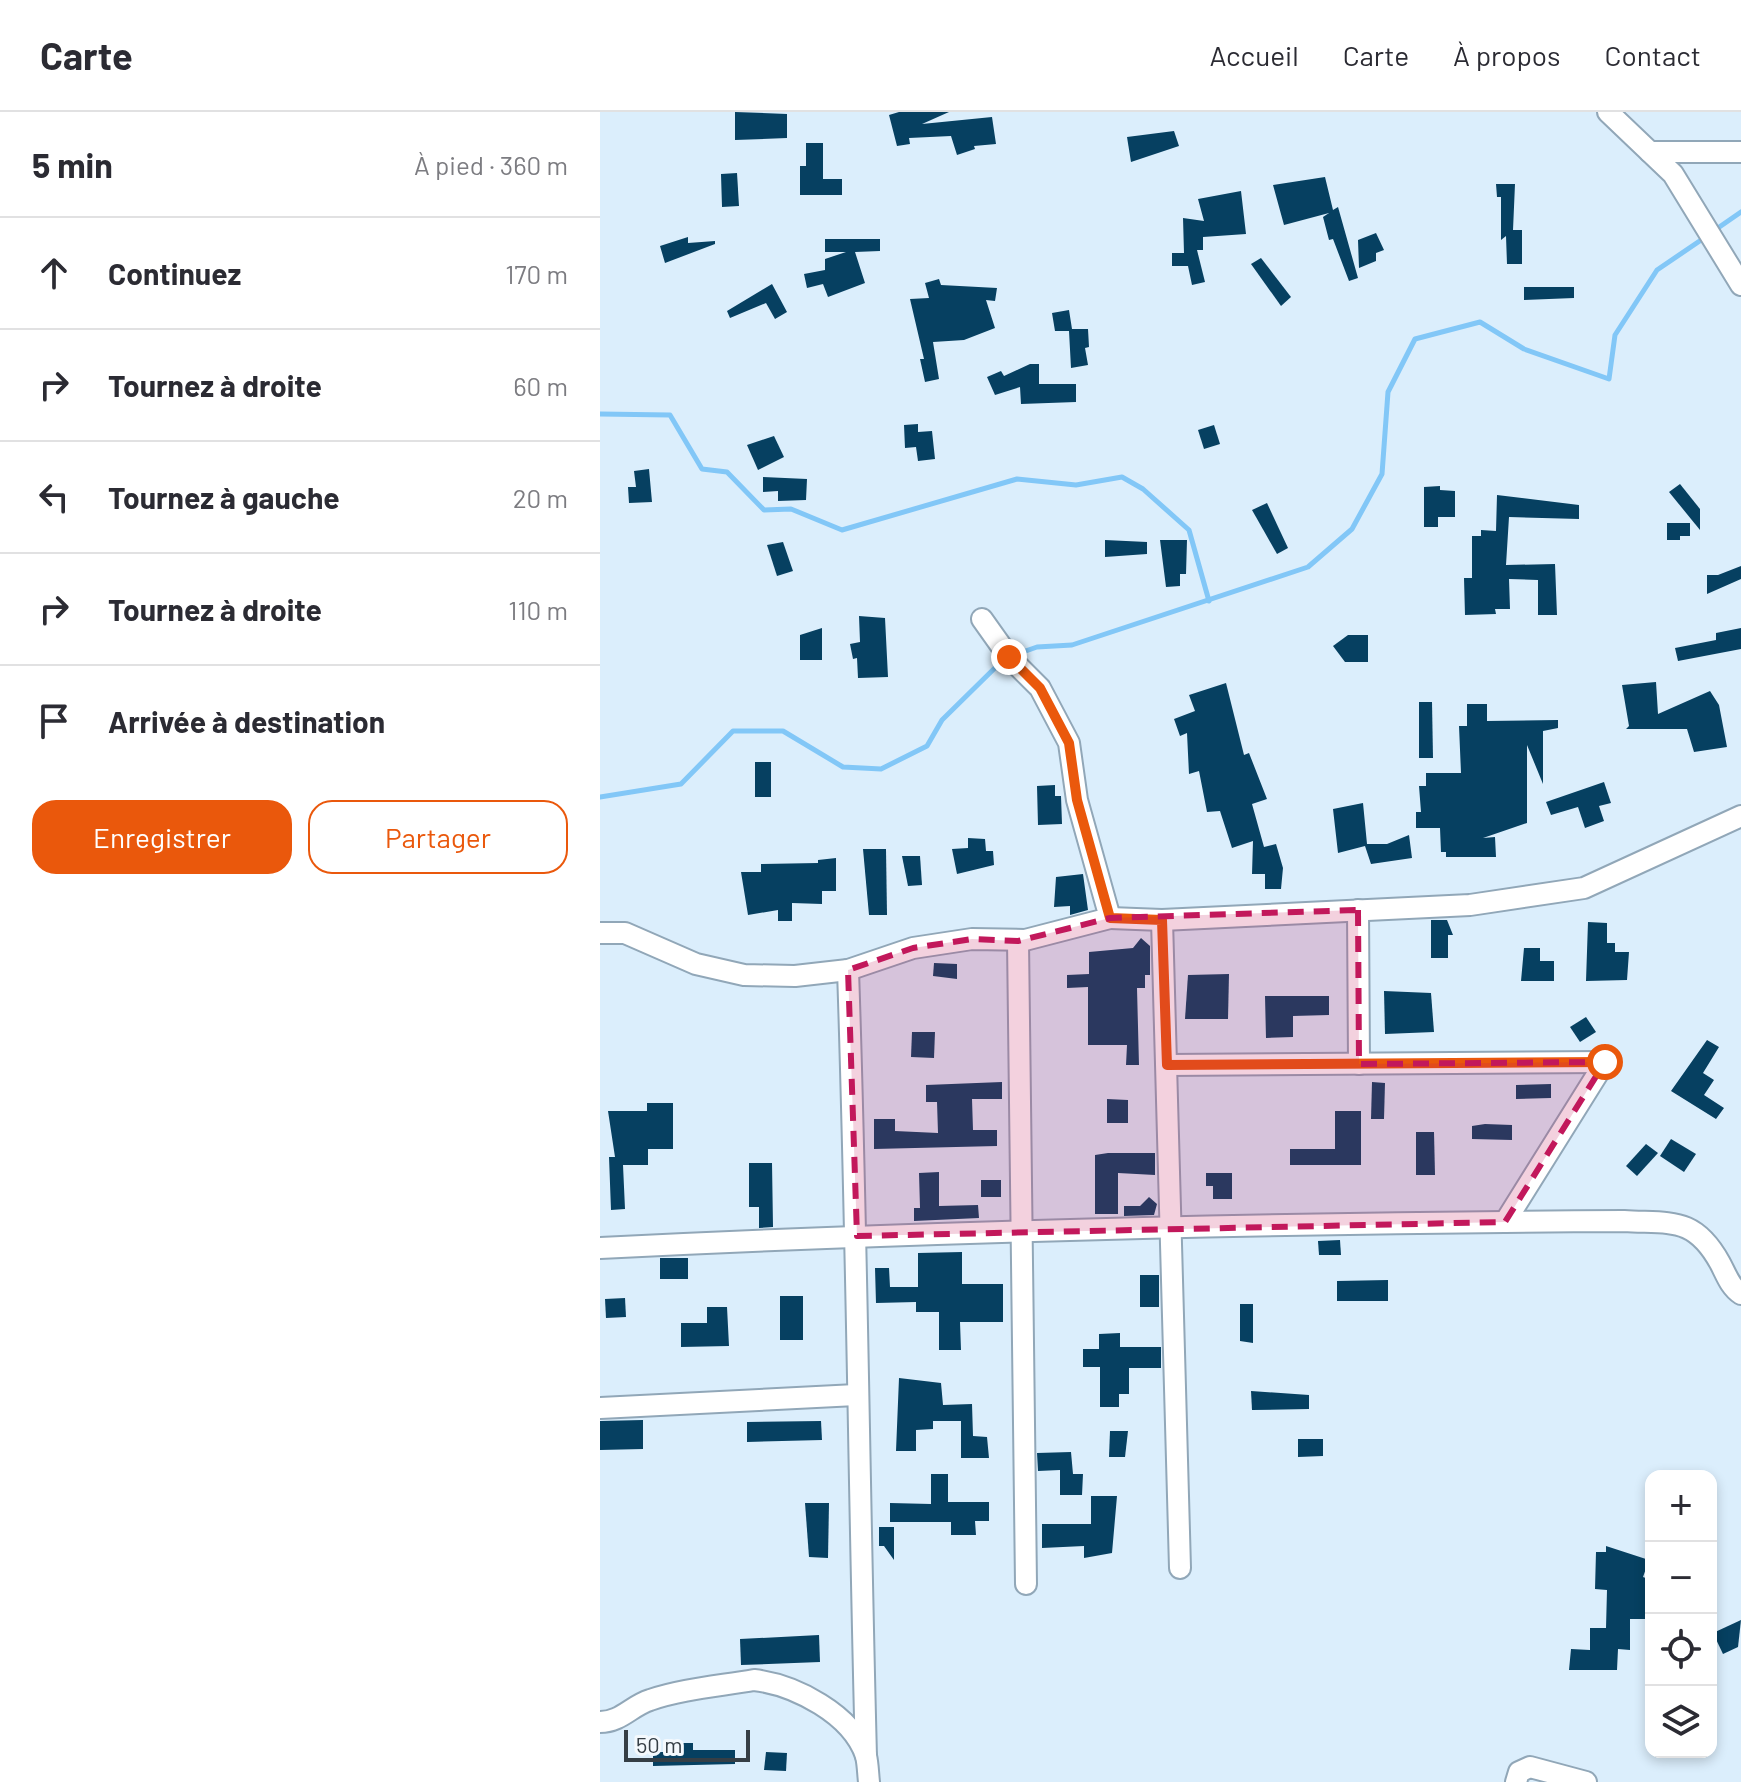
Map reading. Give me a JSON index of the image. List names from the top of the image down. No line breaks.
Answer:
{"scale_bar":"50 m","page":{"header":"Carte","nav":["Accueil","Carte","À propos","Contact"],"heading":["5 min","À pied · 360 m"],"list":[["Continuez","170 m"],["Tournez à droite","60 m"],["Tournez à gauche","20 m"],["Tournez à droite","110 m"],"Arrivée à destination"],"buttons":["Enregistrer","Partager"],"map_buttons":["+","−"],"scale":"50 m"}}
